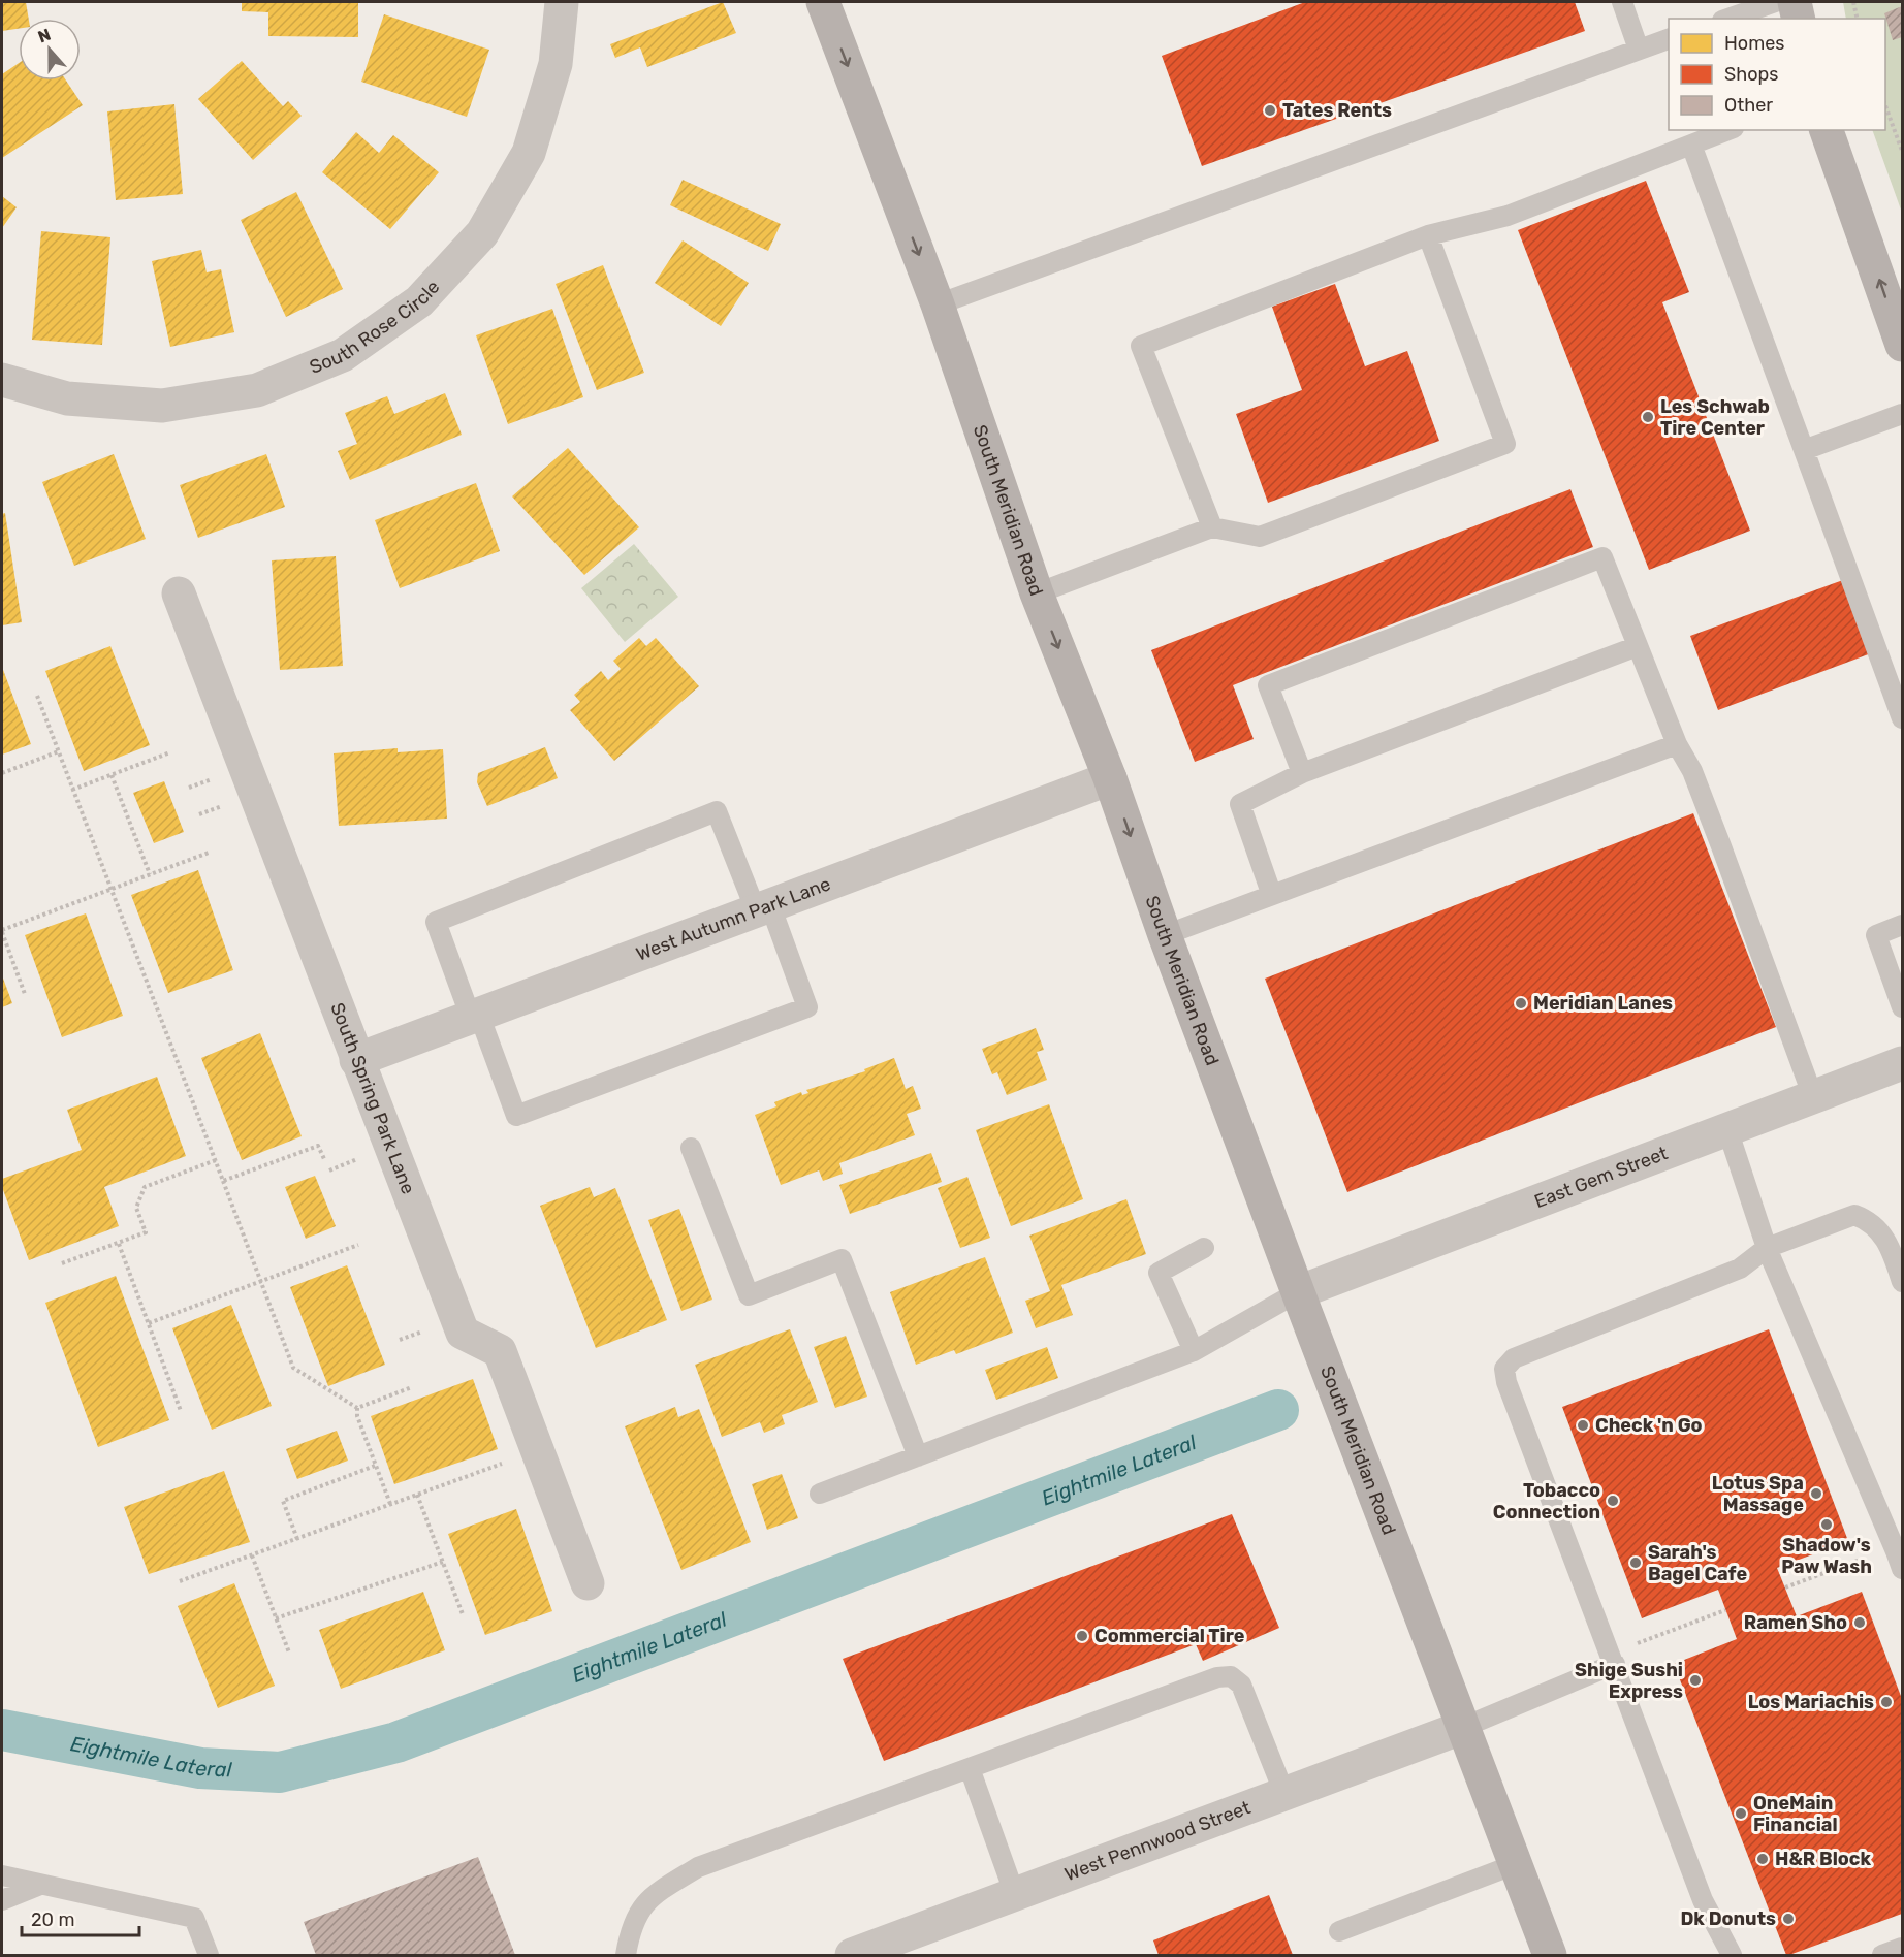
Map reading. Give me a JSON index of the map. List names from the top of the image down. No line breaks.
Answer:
{"streets":{"main road":["South Meridian Road"],"street":["South Rose Circle","West Autumn Park Lane","South Spring Park Lane","East Gem Street","West Pennwood Street"]},"crossings":[["South Meridian Road","West Autumn Park Lane"],["South Meridian Road","East Gem Street"],["South Meridian Road","West Pennwood Street"],["West Autumn Park Lane","South Spring Park Lane"]],"water":["Eightmile Lateral"],"places":["Tates Rents","Les Schwab Tire Center","Meridian Lanes","Check 'n Go","Lotus Spa Massage","Tobacco Connection","Shadow's Paw Wash","Sarah's Bagel Cafe","Ramen Sho","Commercial Tire","Shige Sushi Express","Los Mariachis","OneMain Financial","H&R Block","Dk Donuts"],"legend":["Homes","Shops","Other"],"scale_bar":"20 m","north":"top"}
